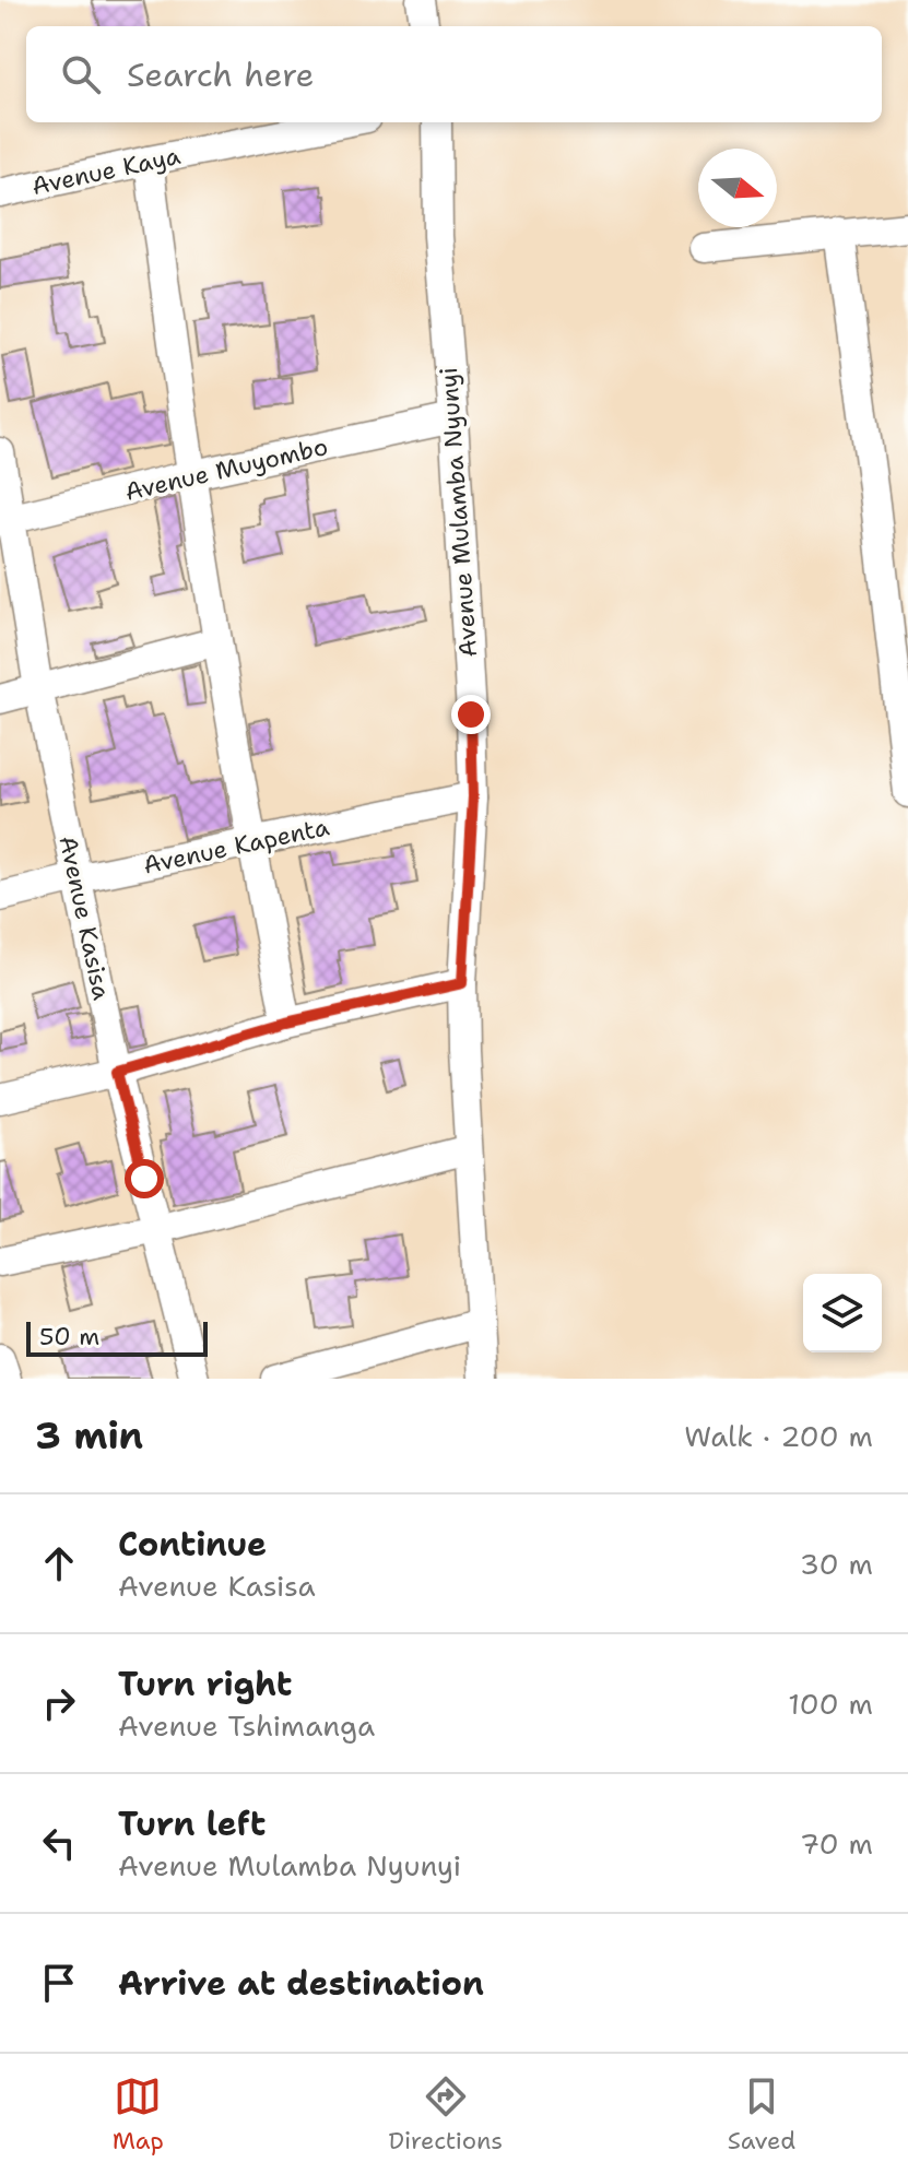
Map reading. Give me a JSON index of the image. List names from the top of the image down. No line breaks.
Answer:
{"streets":{"street":["Avenue Kaya","Avenue Muyombo","Avenue Mulamba Nyunyi","Avenue Kapenta","Avenue Kasisa"]},"crossings":[["Avenue Muyombo","Avenue Mulamba Nyunyi"],["Avenue Muyombo","Avenue Kasisa"],["Avenue Mulamba Nyunyi","Avenue Kapenta"],["Avenue Kapenta","Avenue Kasisa"]],"scale_bar":"50 m","north":"right","page":{"search":"Search here","scale":"50 m","heading":["3 min","Walk · 200 m"],"list":[["Continue","Avenue Kasisa","30 m"],["Turn right","Avenue Tshimanga","100 m"],["Turn left","Avenue Mulamba Nyunyi","70 m"],"Arrive at destination"],"nav":["Map","Directions","Saved"]}}
